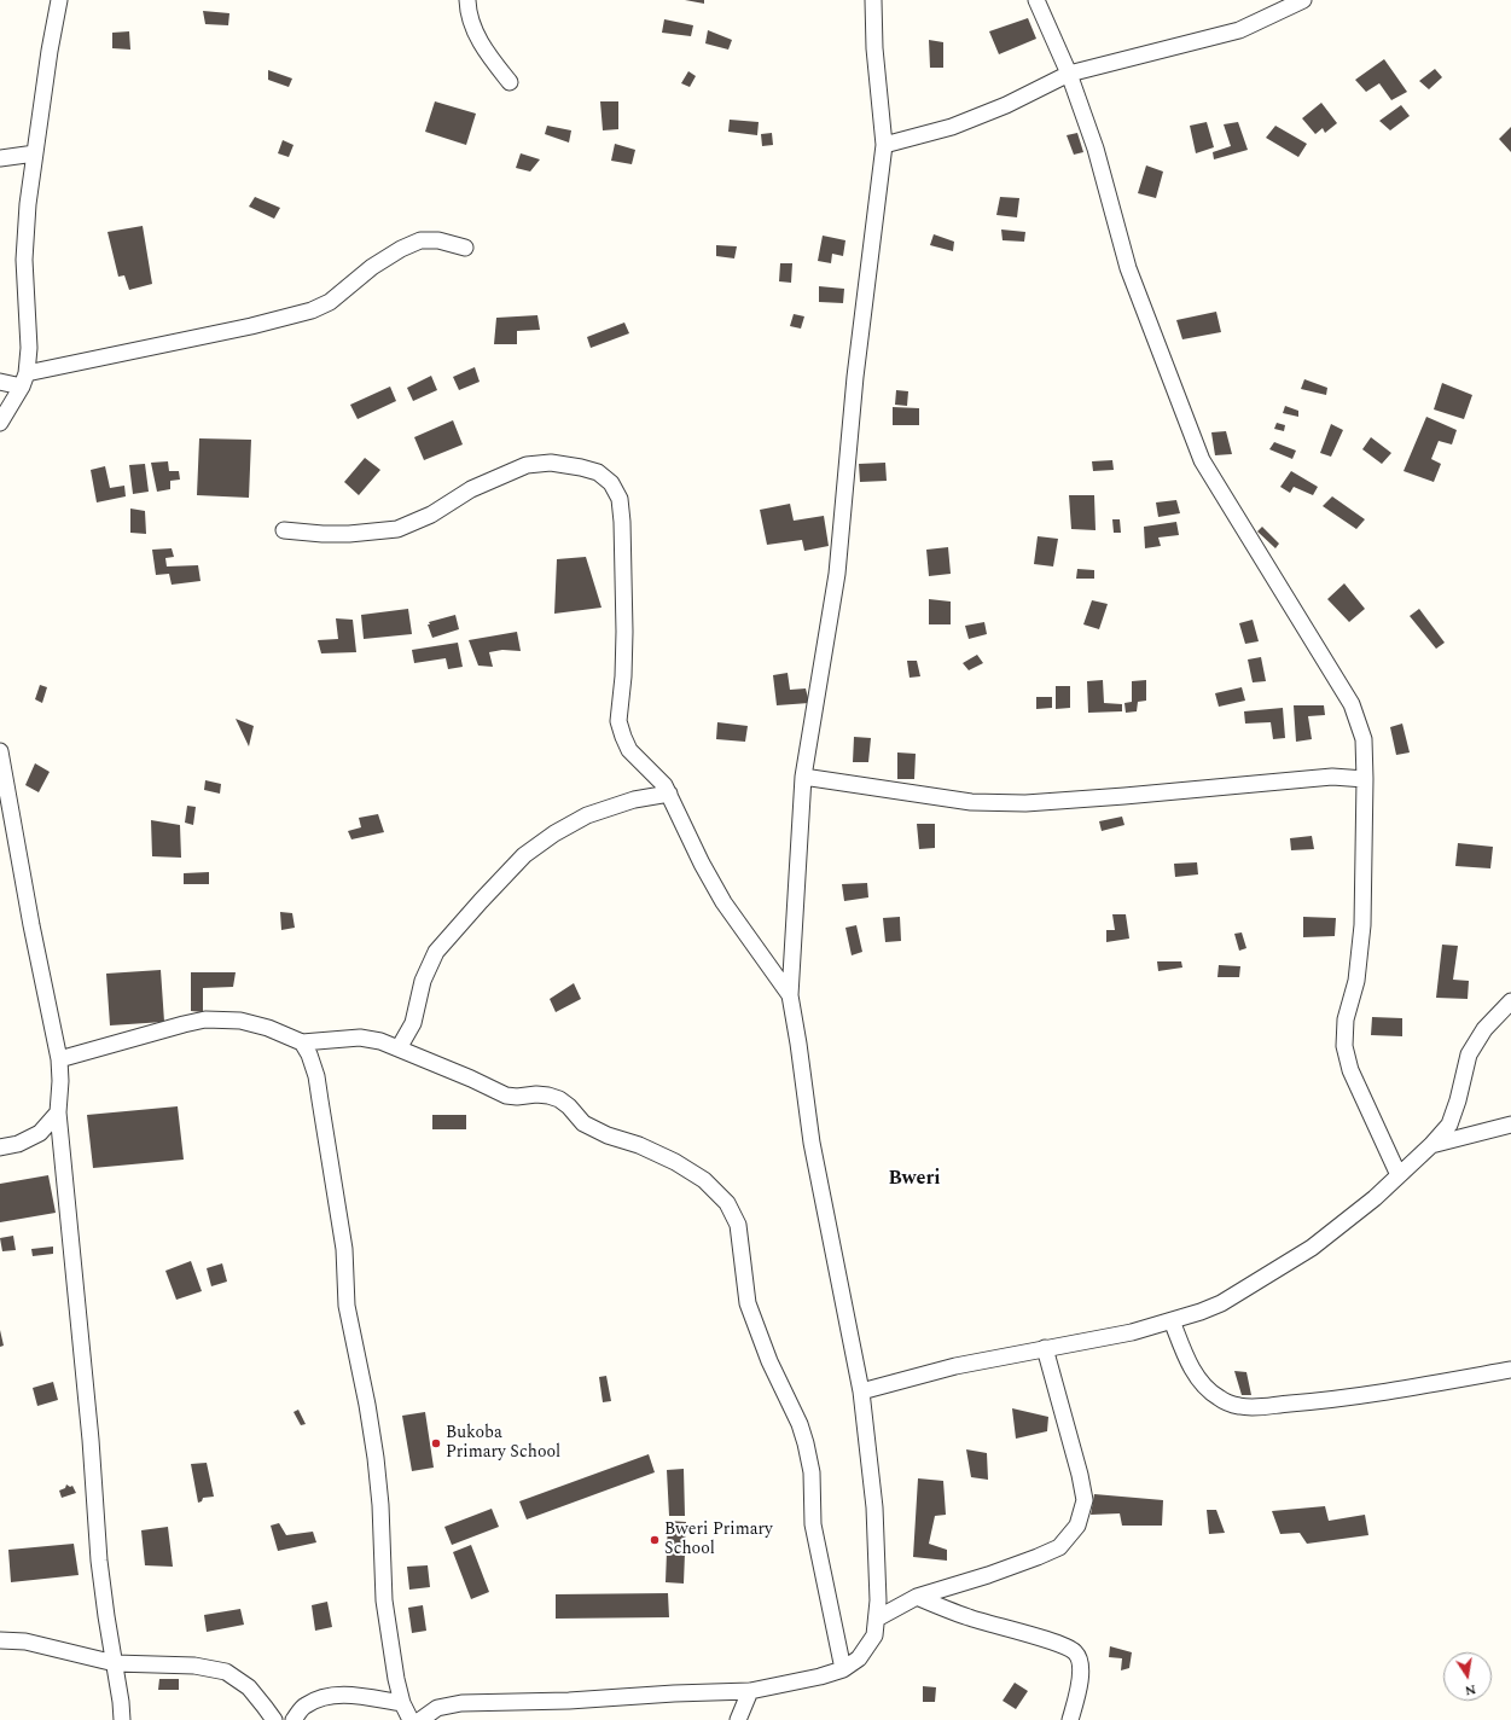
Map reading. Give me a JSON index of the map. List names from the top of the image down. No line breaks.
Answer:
{"districts":["Bweri"],"places":["Bukoba Primary School","Bweri Primary School"],"north":"bottom"}
